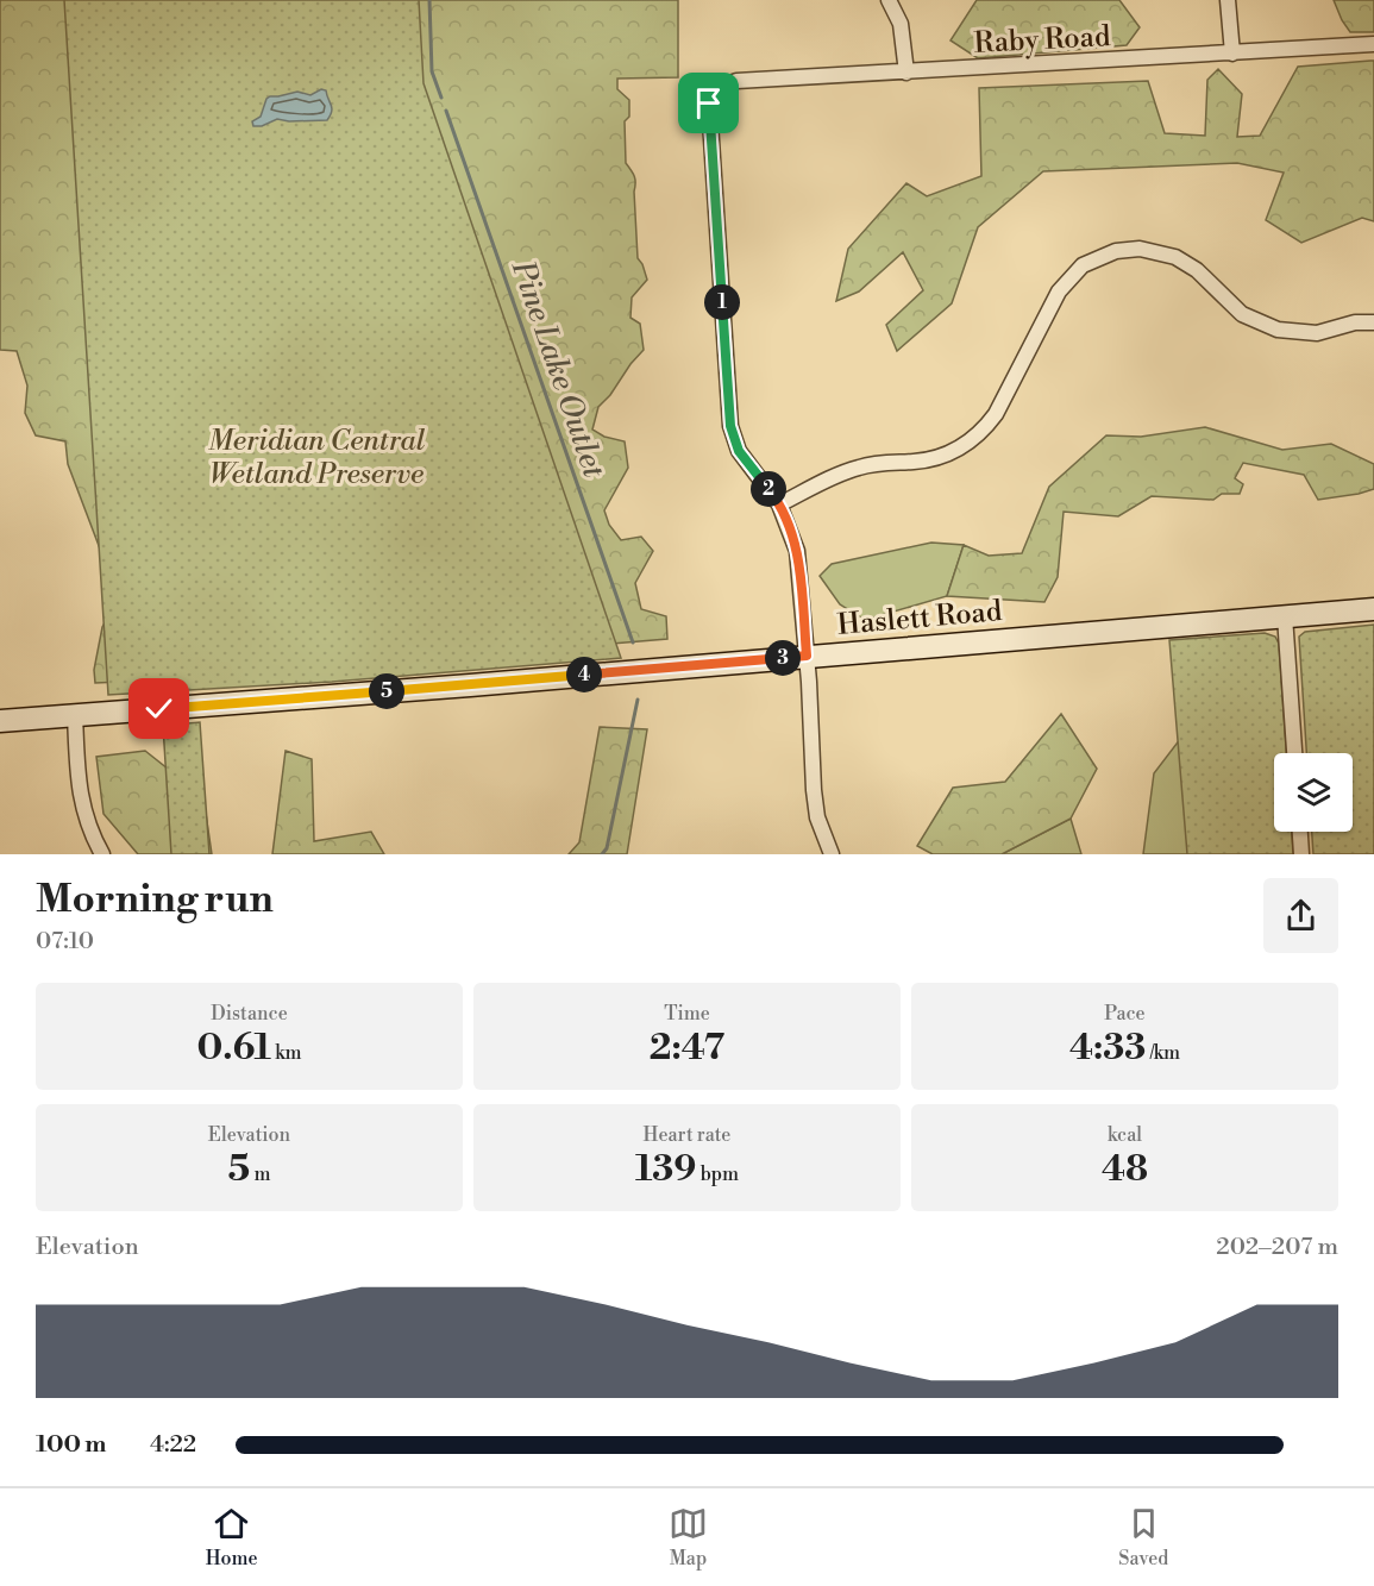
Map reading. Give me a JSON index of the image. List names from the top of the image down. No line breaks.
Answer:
{"streets":{"main road":["Haslett Road"],"street":["Raby Road"]},"water":["Pine Lake Outlet"],"parks":["Meridian Central Wetland Preserve"],"page":{"pins":["1","2","3","4","5"],"heading":["Morning run","07:10"],"stats":[["Distance","0.61 km"],["Time","2:47"],["Pace","4:33 /km"],["Elevation","5 m"],["Heart rate","139 bpm"],["kcal","48"]],"chart":["Elevation","202–207 m"],"list":[{"name":"100 m","note":"4:22"}],"tabs":["Home","Map","Saved"]}}
